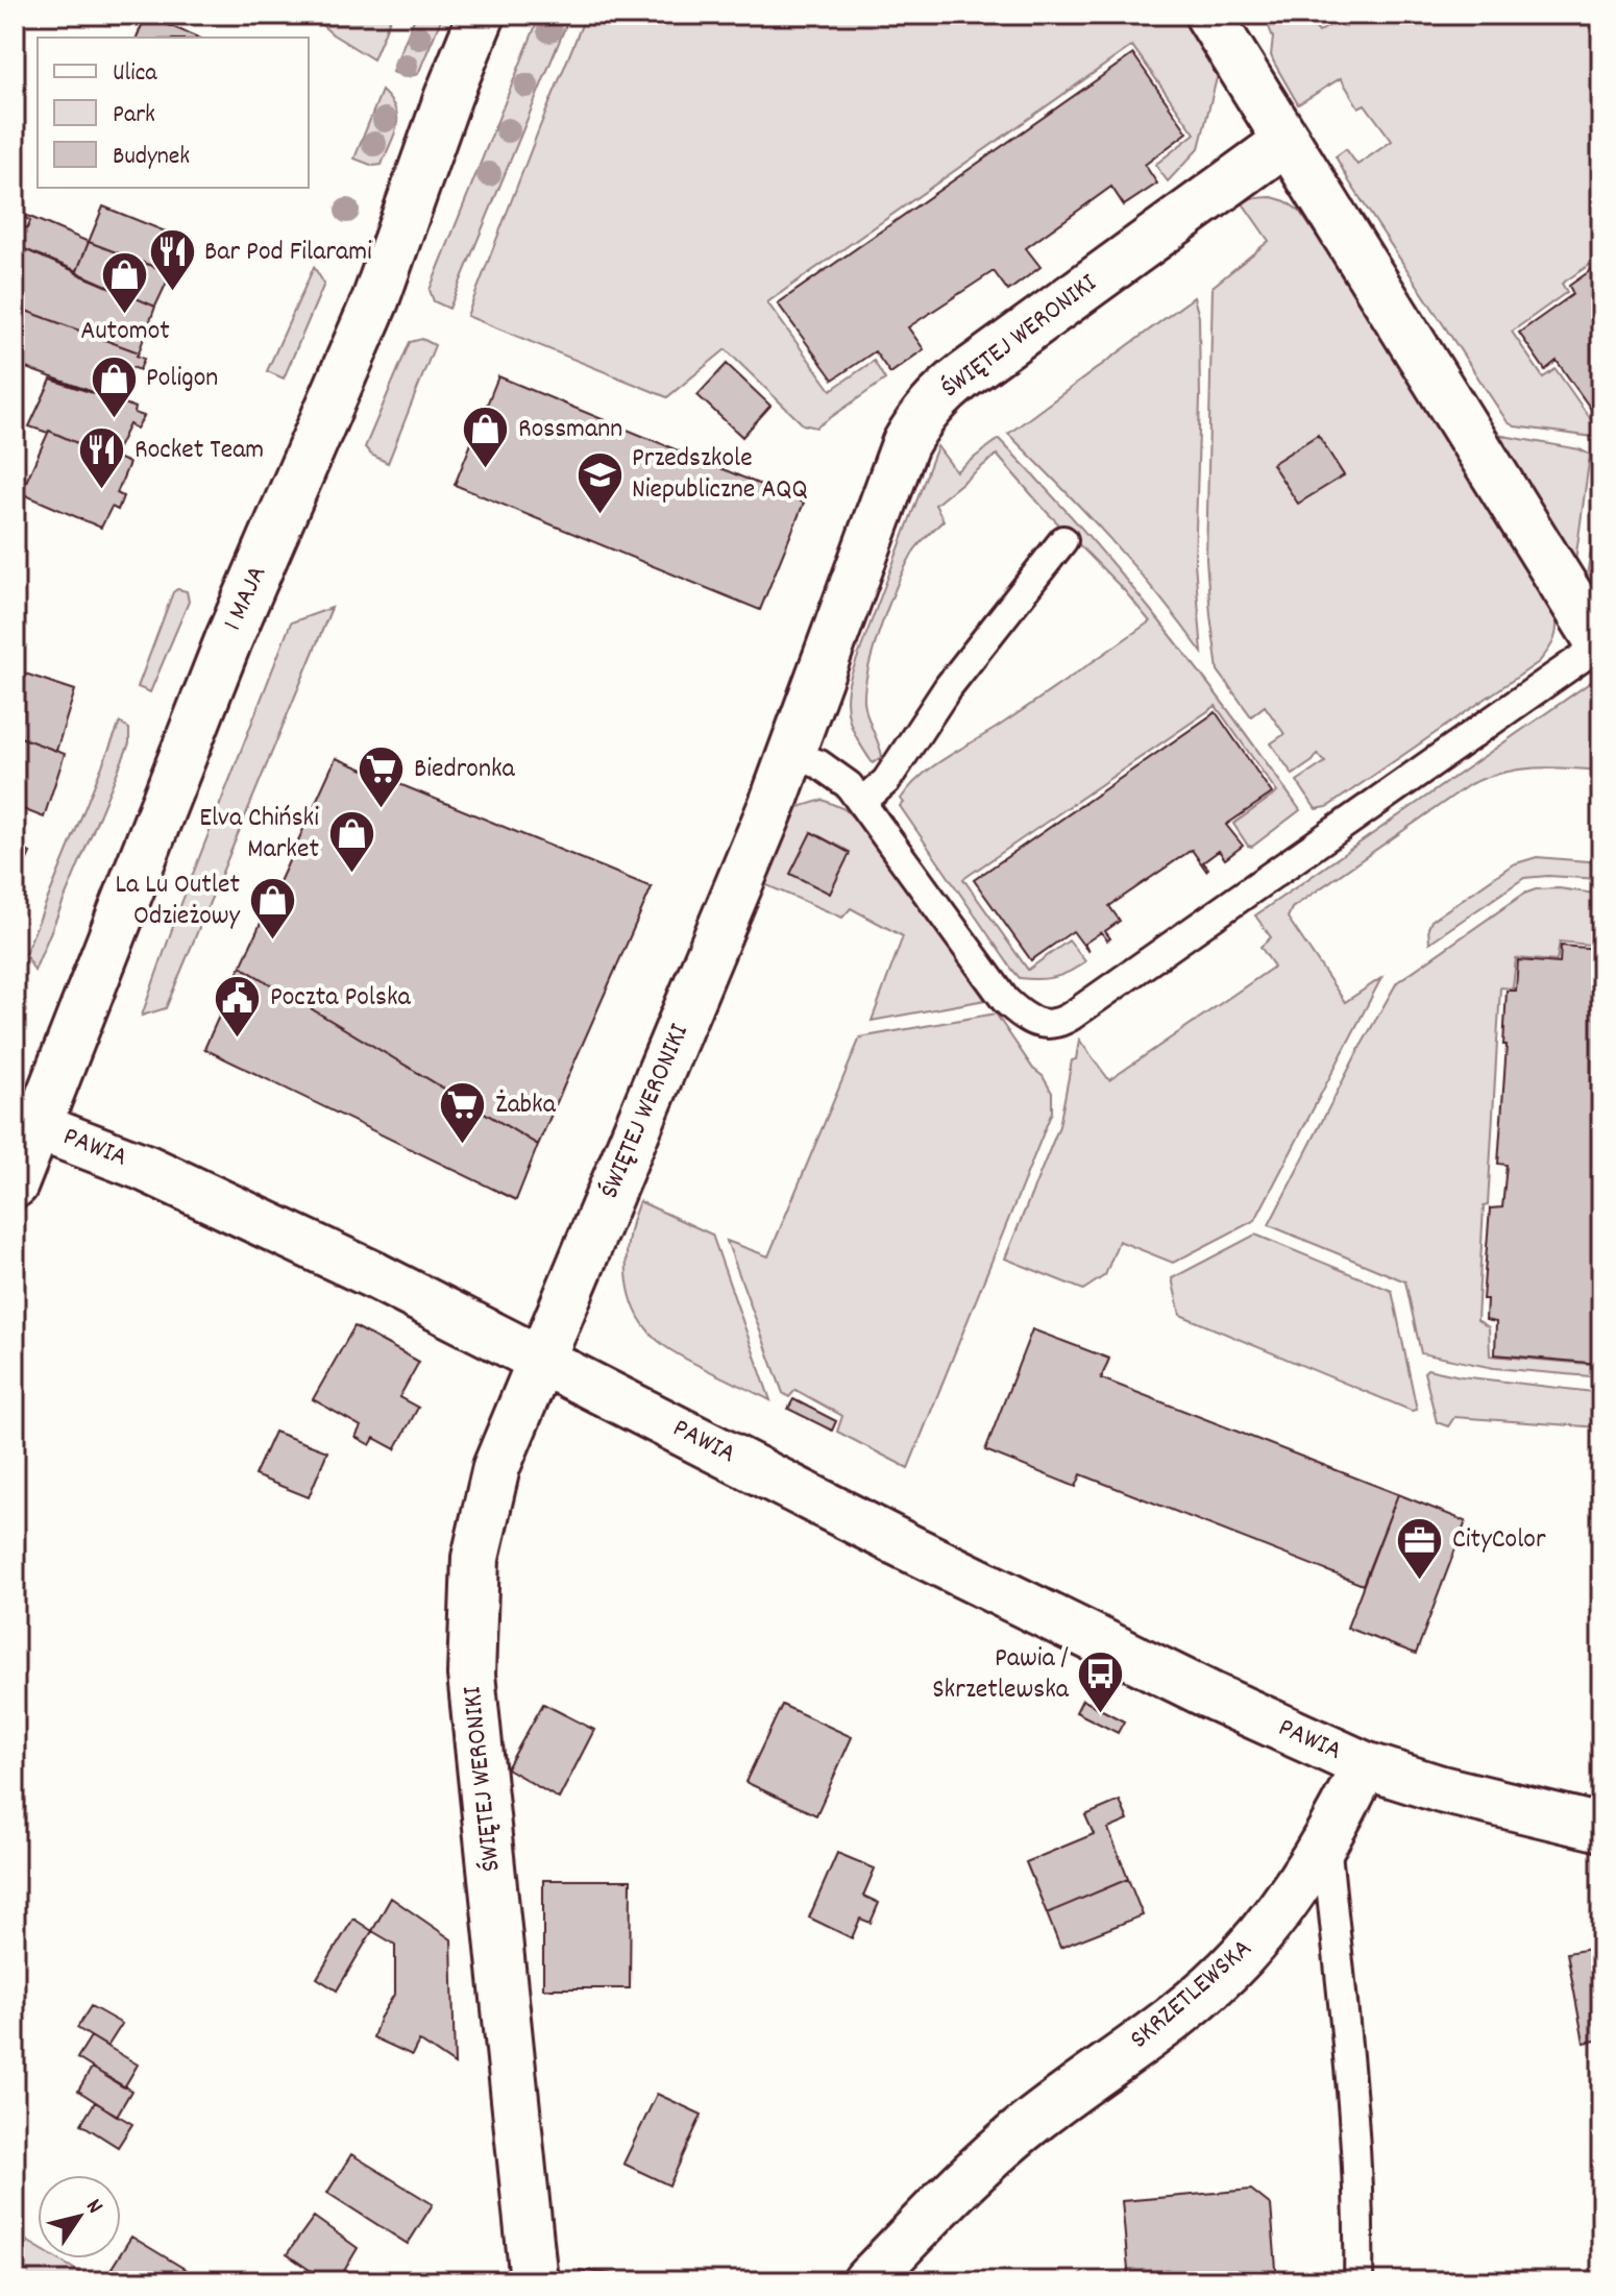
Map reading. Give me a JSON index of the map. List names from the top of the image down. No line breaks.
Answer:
{"streets":{"street":["ŚWIĘTEJ WERONIKI","1 MAJA","PAWIA","SKRZETLEWSKA"]},"crossings":[["ŚWIĘTEJ WERONIKI","PAWIA"],["1 MAJA","PAWIA"],["PAWIA","SKRZETLEWSKA"]],"places":{"restaurant":["Bar Pod Filarami","Rocket Team"],"shop":["Automot","Poligon","Rossmann","Elva Chiński Market","La Lu Outlet Odzieżowy"],"school or university":["Przedszkole Niepubliczne AQQ"],"supermarket":["Biedronka","Żabka"],"public building":["Poczta Polska"],"office":["CityColor"],"bus stop":["Pawia / Skrzetlewska"]},"legend":["Ulica","Park","Budynek"],"north":"top right"}
